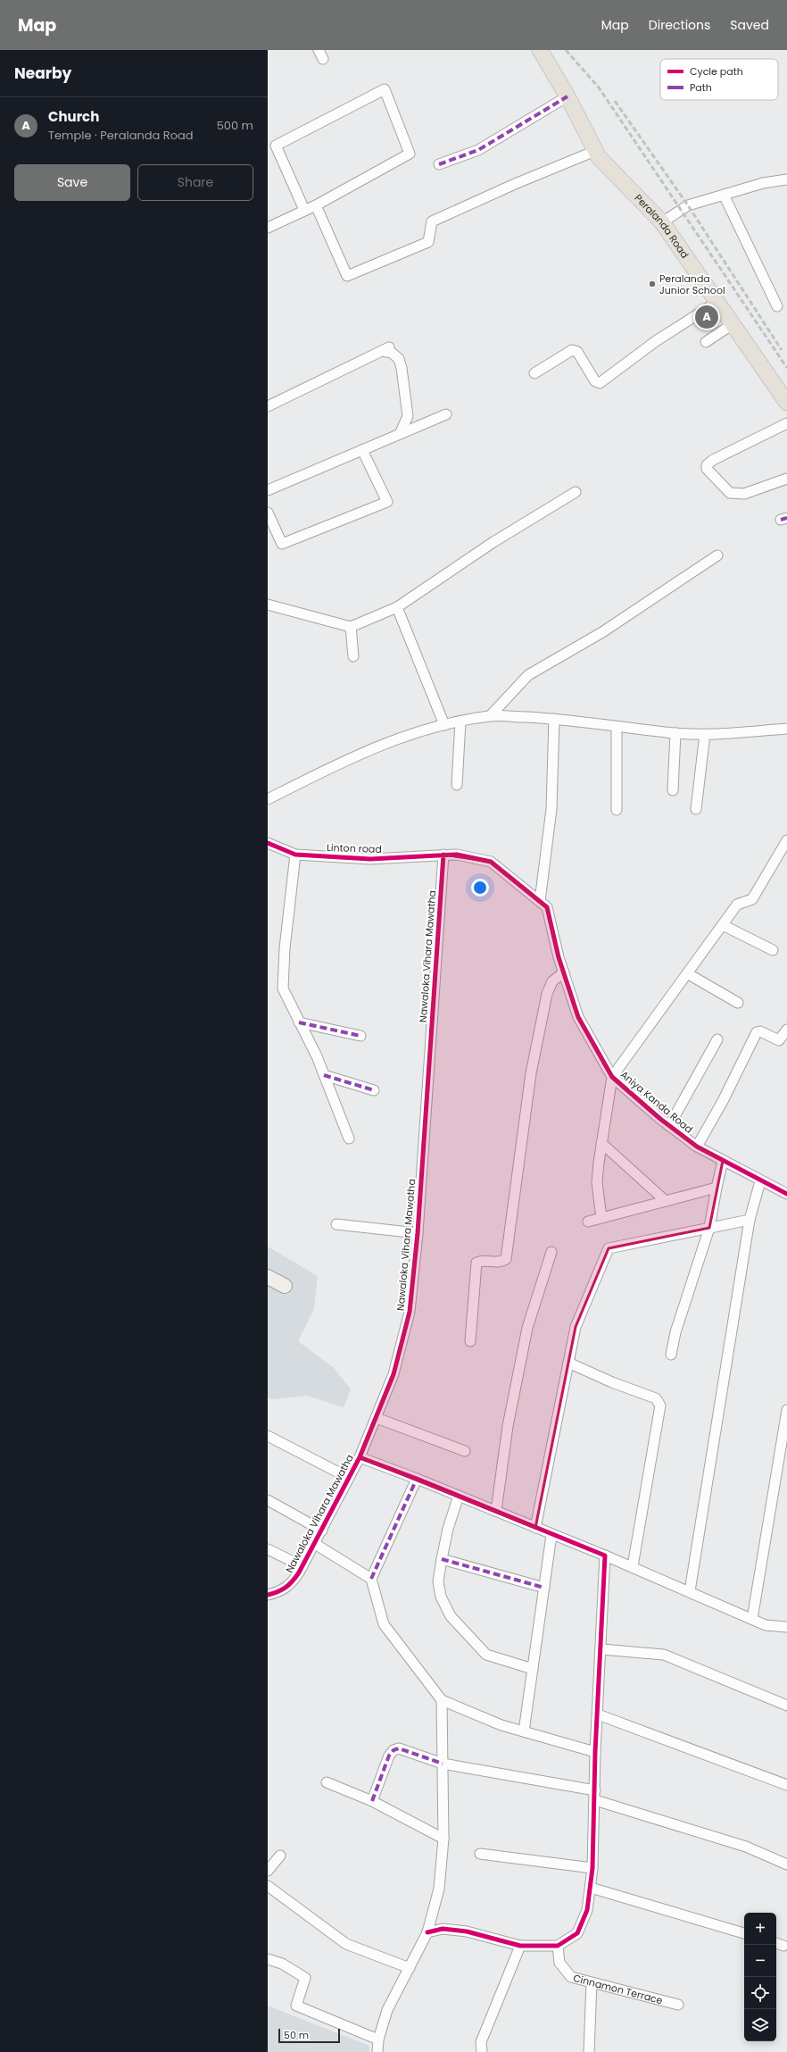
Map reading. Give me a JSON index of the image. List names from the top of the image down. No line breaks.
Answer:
{"streets":{"main road":["Peralanda Road"],"street":["Linton road","Nawaloka Vihara Mawatha","Aniya Kanda Road","Cinnamon Terrace"]},"crossings":[["Linton road","Nawaloka Vihara Mawatha"],["Linton road","Aniya Kanda Road"],["Nawaloka Vihara Mawatha","Aniya Kanda Road"]],"places":["Peralanda Junior School"],"legend":["Cycle path","Path"],"scale_bar":"50 m","page":{"header":"Map","nav":["Map","Directions","Saved"],"heading":"Nearby","list":[{"mark":"A","name":"Church","note":"Temple · Peralanda Road","value":"500 m"}],"buttons":["Save","Share"],"pins":"A","map_buttons":["+","−"],"scale":"50 m"}}
